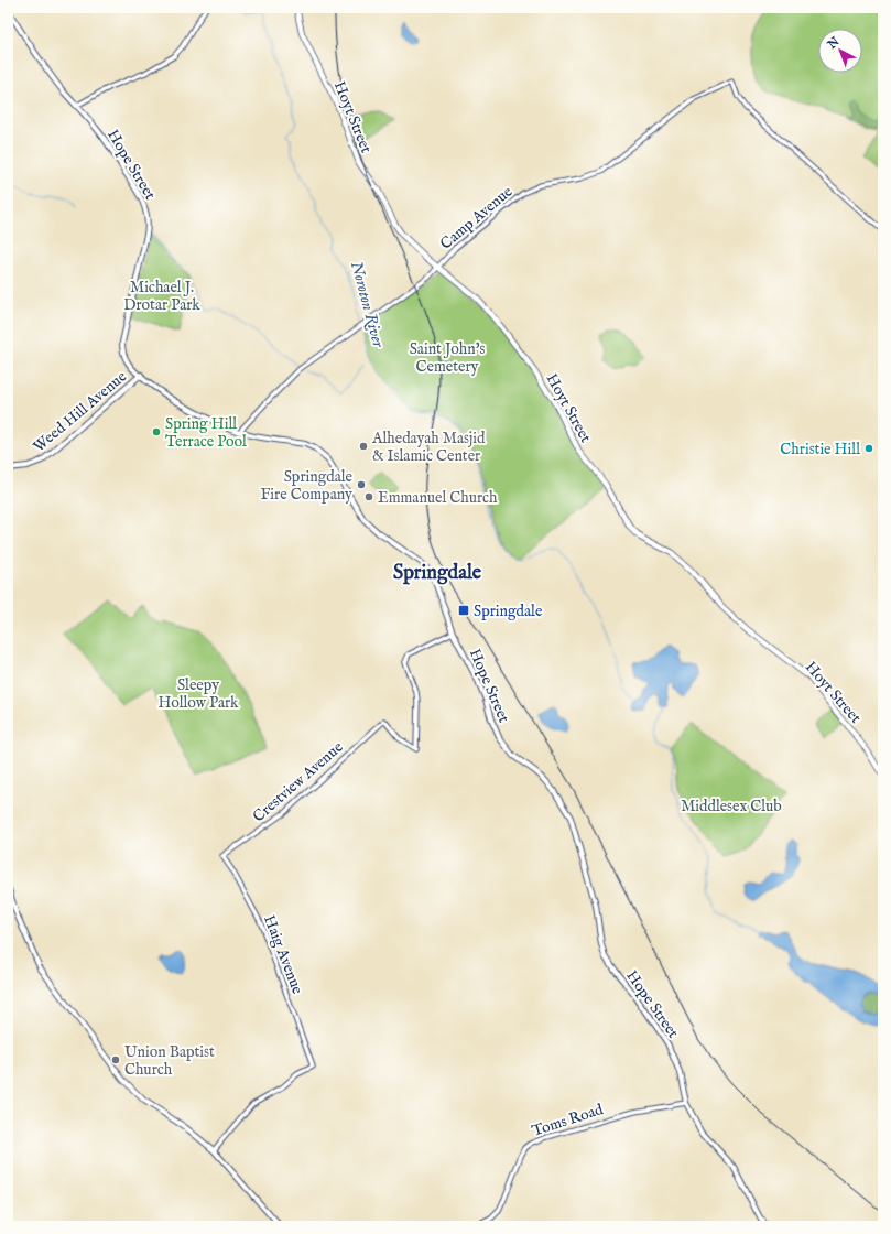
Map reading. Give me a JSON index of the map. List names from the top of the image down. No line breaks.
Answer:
{"streets":{"main road":["Hoyt Street","Hope Street","Weed Hill Avenue"],"street":["Camp Avenue","Crestview Avenue","Haig Avenue","Toms Road"]},"crossings":[["Hoyt Street","Camp Avenue"],["Hope Street","Camp Avenue"],["Hope Street","Weed Hill Avenue"],["Hope Street","Crestview Avenue"],["Hope Street","Toms Road"],["Crestview Avenue","Haig Avenue"]],"districts":["Springdale"],"water":["Noroton River"],"parks":["Michael J. Drotar Park","Saint John's Cemetery","Sleepy Hollow Park","Middlesex Club"],"places":{"other":["Spring Hill Terrace Pool","Alhedayah Masjid & Islamic Center","Christie Hill","Springdale Fire Company","Emmanuel Church","Union Baptist Church"],"transit":["Springdale"]},"north":"top left"}
